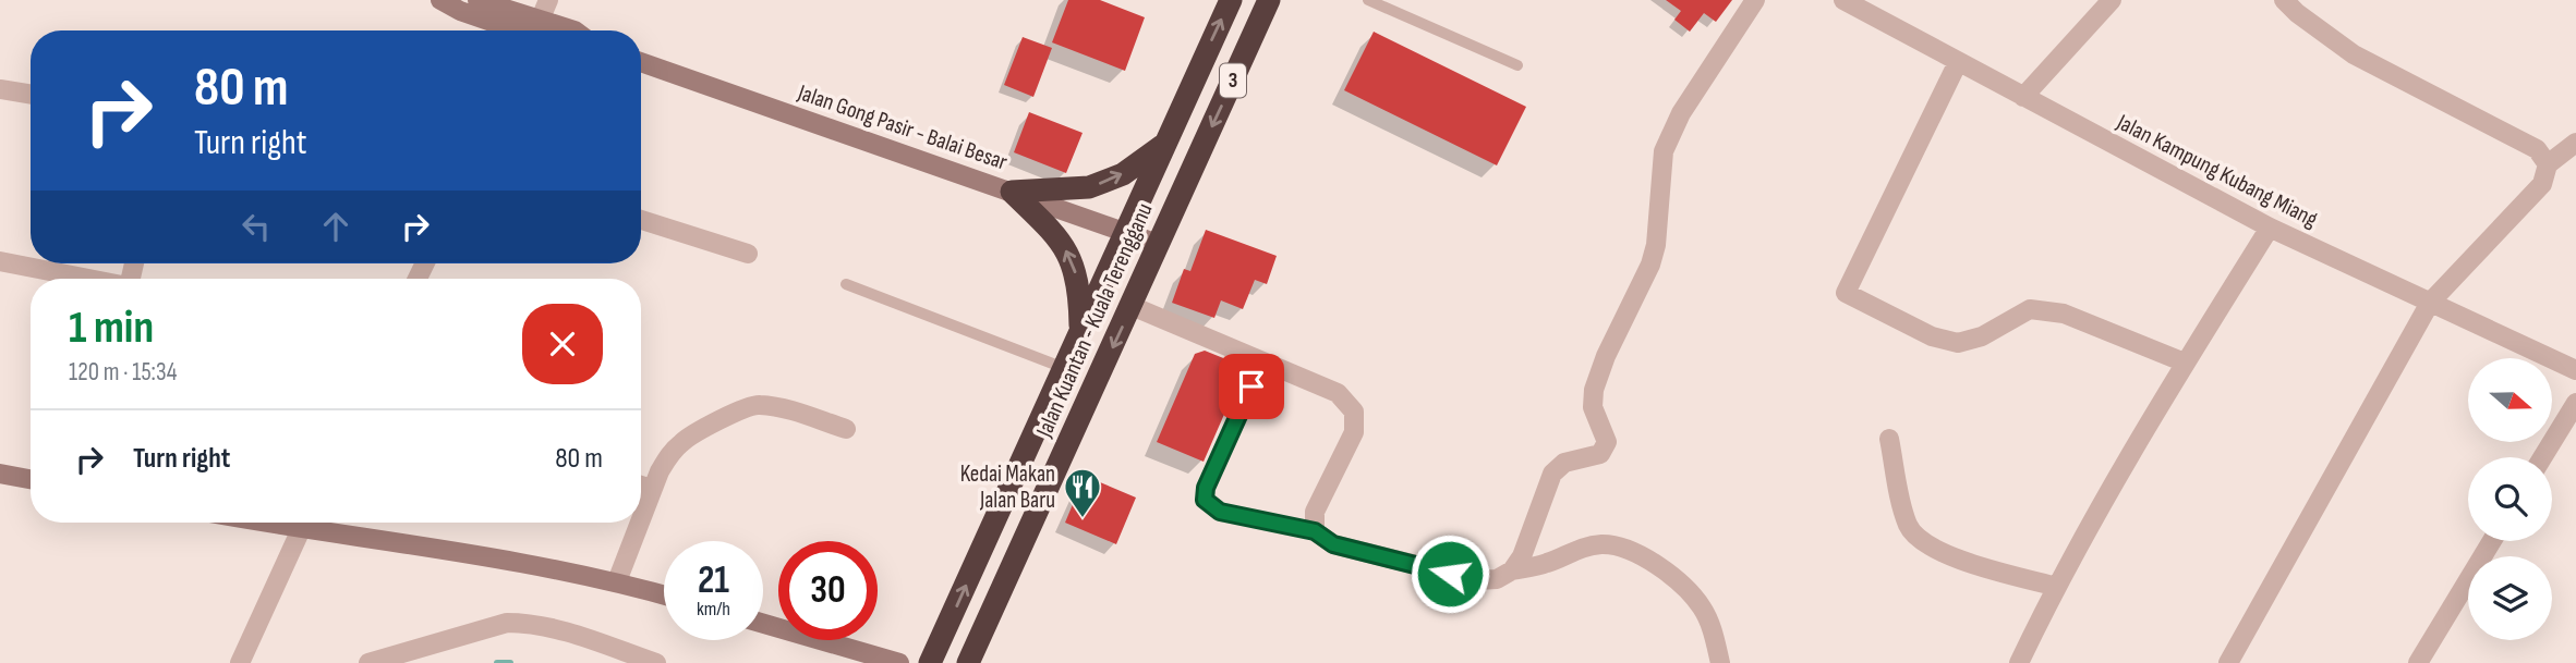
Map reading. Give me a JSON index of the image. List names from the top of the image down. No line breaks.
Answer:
{"streets":{"highway":["3","Jalan Kuantan - Kuala Terengganu"],"main road":["Jalan Gong Pasir - Balai Besar"],"street":["Jalan Kampung Kubang Miang"]},"crossings":[["Jalan Gong Pasir - Balai Besar","Jalan Kuantan - Kuala Terengganu"]],"places":{"restaurant":["Kedai Makan Jalan Baru"]},"north":"right","page":{"turn":["80 m","Turn right"],"heading":["1 min","120 m · 15:34"],"list":[{"name":"Turn right","value":"80 m"}],"speed":"21 km/h","limit":"30"}}
